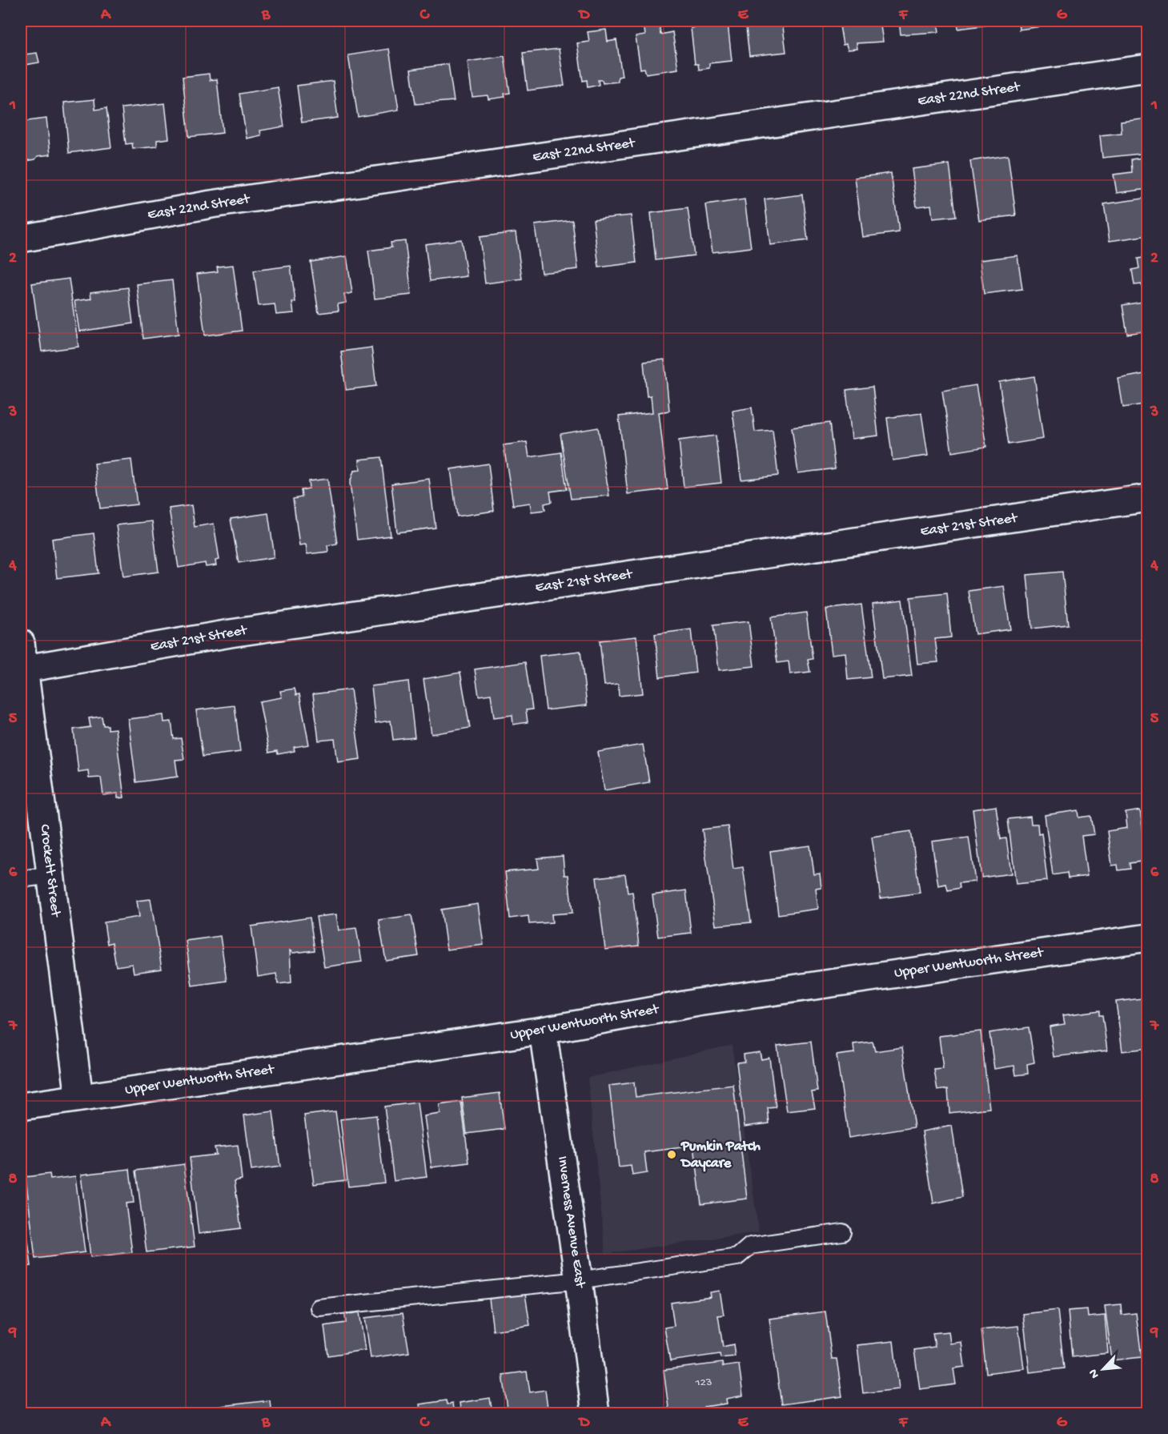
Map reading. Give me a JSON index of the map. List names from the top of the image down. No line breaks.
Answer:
{"streets":{"street":["East 22nd Street","East 21st Street","Crockett Street","Upper Wentworth Street","Inverness Avenue East"]},"crossings":[["East 21st Street","Crockett Street"],["Crockett Street","Upper Wentworth Street"],["Upper Wentworth Street","Inverness Avenue East"]],"places":["Pumkin Patch Daycare"],"house_numbers":["123"],"north":"bottom left","grid":{"columns":["A","B","C","D","E","F","G"],"rows":["1","2","3","4","5","6","7","8","9"]}}
